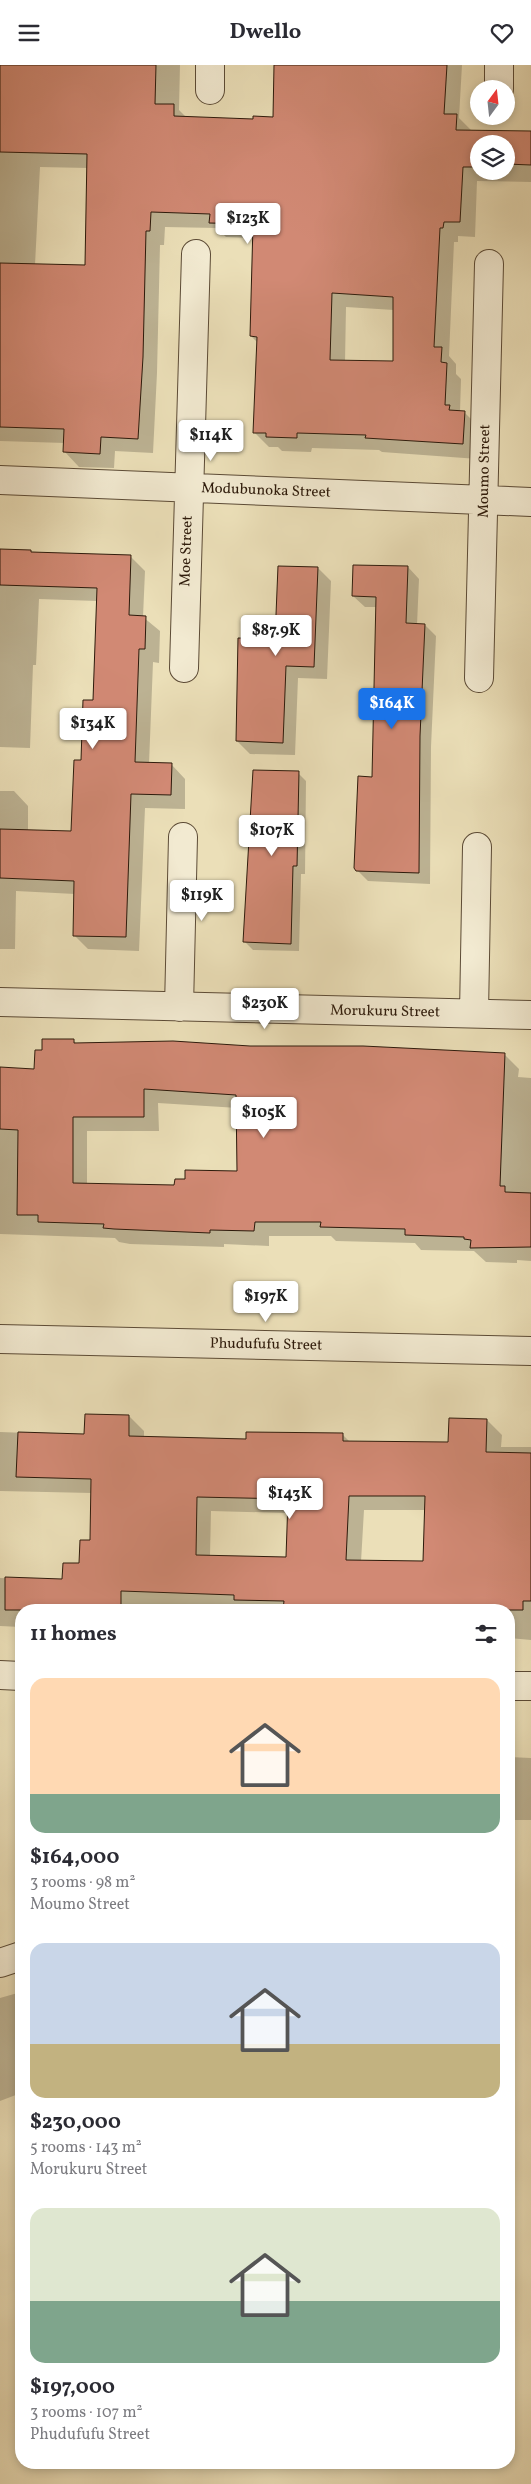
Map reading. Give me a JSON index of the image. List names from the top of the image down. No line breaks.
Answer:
{"streets":{"street":["Moumo Street","Modubunoka Street","Moe Street","Morukuru Street","Phudufufu Street"]},"crossings":[["Moumo Street","Modubunoka Street"],["Modubunoka Street","Moe Street"]],"north":"top","page":{"header":"Dwello","price":["$123K","$114K","$87.9K","$164K","$134K","$107K","$119K","$230K","$105K","$197K","$143K"],"heading":"11 homes","list":[{"name":"$164,000","note":"3 rooms · 98 m² · Moumo Street"},{"name":"$230,000","note":"5 rooms · 143 m² · Morukuru Street"},{"name":"$197,000","note":"3 rooms · 107 m² · Phudufufu Street"}]}}
